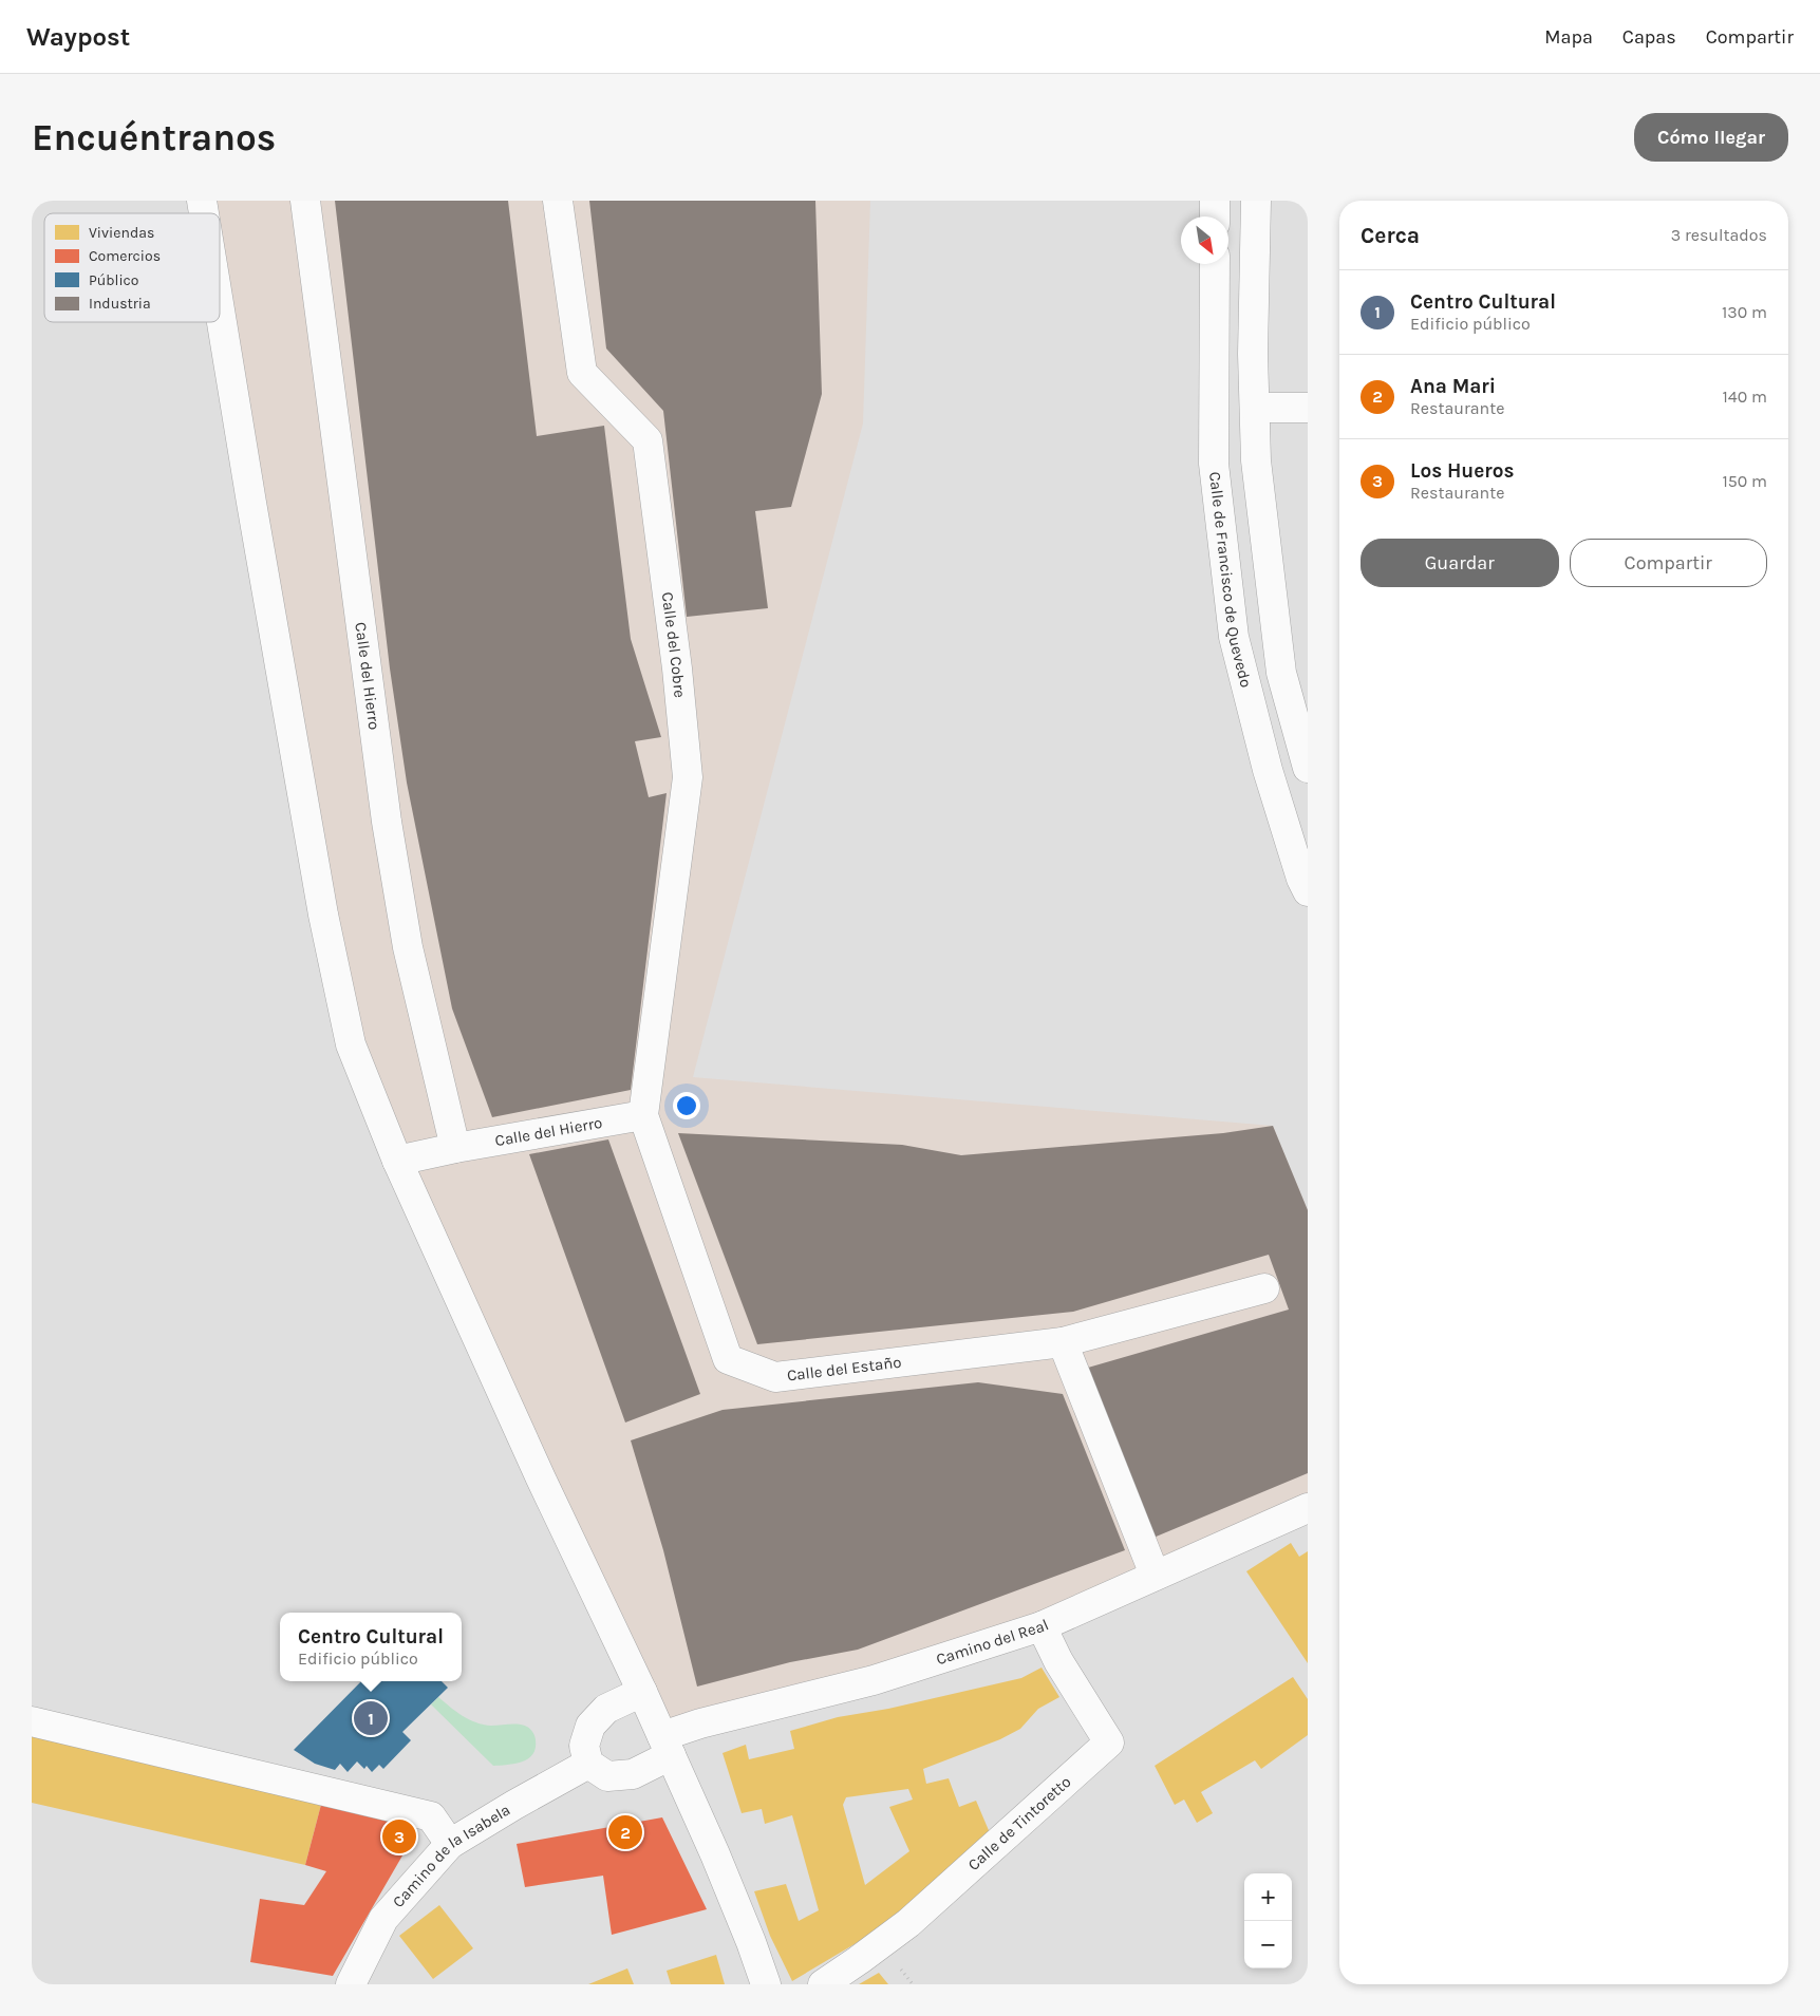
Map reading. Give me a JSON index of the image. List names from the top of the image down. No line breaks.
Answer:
{"streets":{"street":["Calle de Francisco de Quevedo","Calle del Cobre","Calle del Hierro","Calle del Estaño","Camino del Real","Calle de Tintoretto","Camino de la Isabela"]},"crossings":[["Calle del Cobre","Calle del Hierro"],["Calle del Cobre","Calle del Estaño"],["Calle del Hierro","Calle del Estaño"],["Camino del Real","Calle de Tintoretto"],["Camino del Real","Camino de la Isabela"]],"legend":["Viviendas","Comercios","Público","Industria"],"north":"bottom right","page":{"header":"Waypost","nav":["Mapa","Capas","Compartir"],"buttons":["Cómo llegar",["Guardar","Compartir"]],"title":"Encuéntranos","heading":["Cerca","3 resultados"],"list":[{"mark":"1","name":"Centro Cultural","note":"Edificio público","value":"130 m"},{"mark":"2","name":"Ana Mari","note":"Restaurante","value":"140 m"},{"mark":"3","name":"Los Hueros","note":"Restaurante","value":"150 m"}],"popup":["Centro Cultural","Edificio público"],"pins":["1","2","3"],"map_buttons":["+","−"]}}
